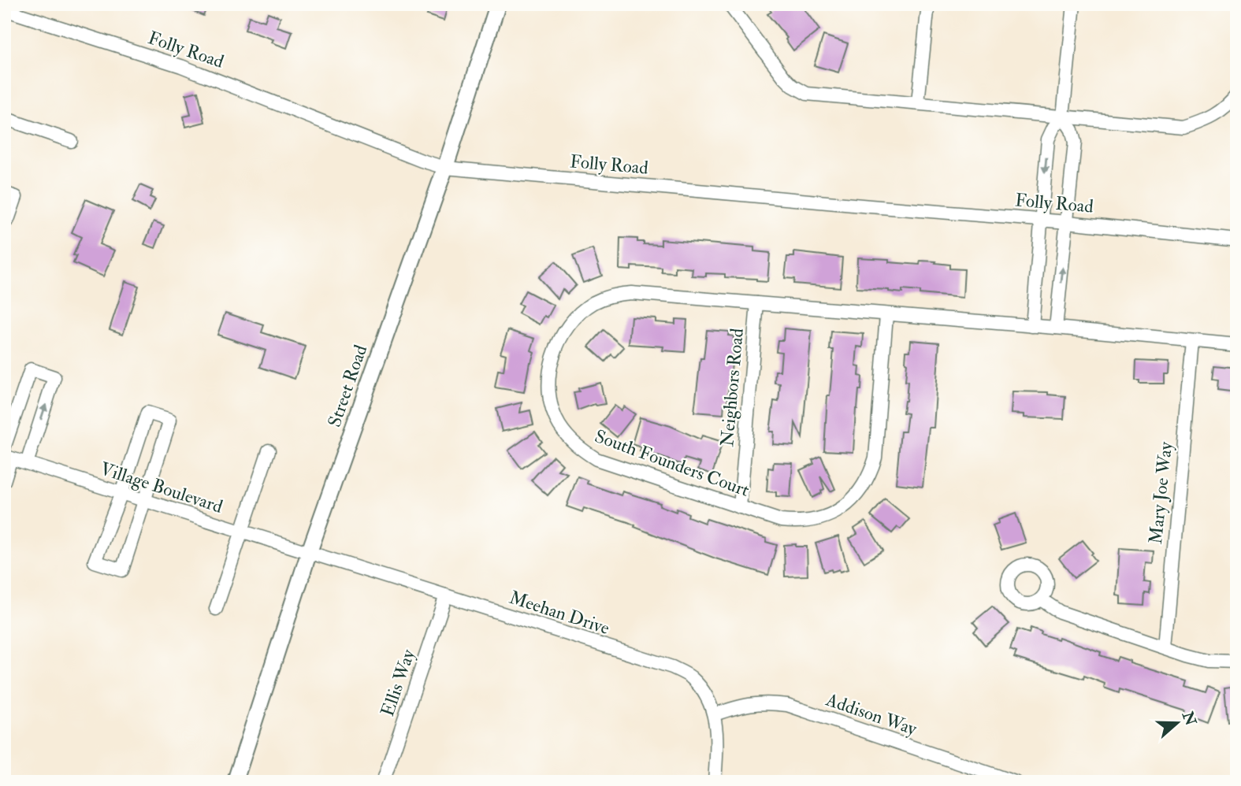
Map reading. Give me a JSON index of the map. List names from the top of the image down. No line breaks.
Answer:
{"streets":{"main road":["Street Road"],"street":["Folly Road","Neighbors Road","South Founders Court","Village Boulevard","Mary Joe Way","Meehan Drive","Ellis Way","Addison Way"]},"crossings":[["Folly Road","Street Road"],["Street Road","Village Boulevard"],["Street Road","Meehan Drive"],["Neighbors Road","South Founders Court"],["South Founders Court","Mary Joe Way"],["Village Boulevard","Meehan Drive"],["Meehan Drive","Ellis Way"],["Meehan Drive","Addison Way"]],"north":"right"}
